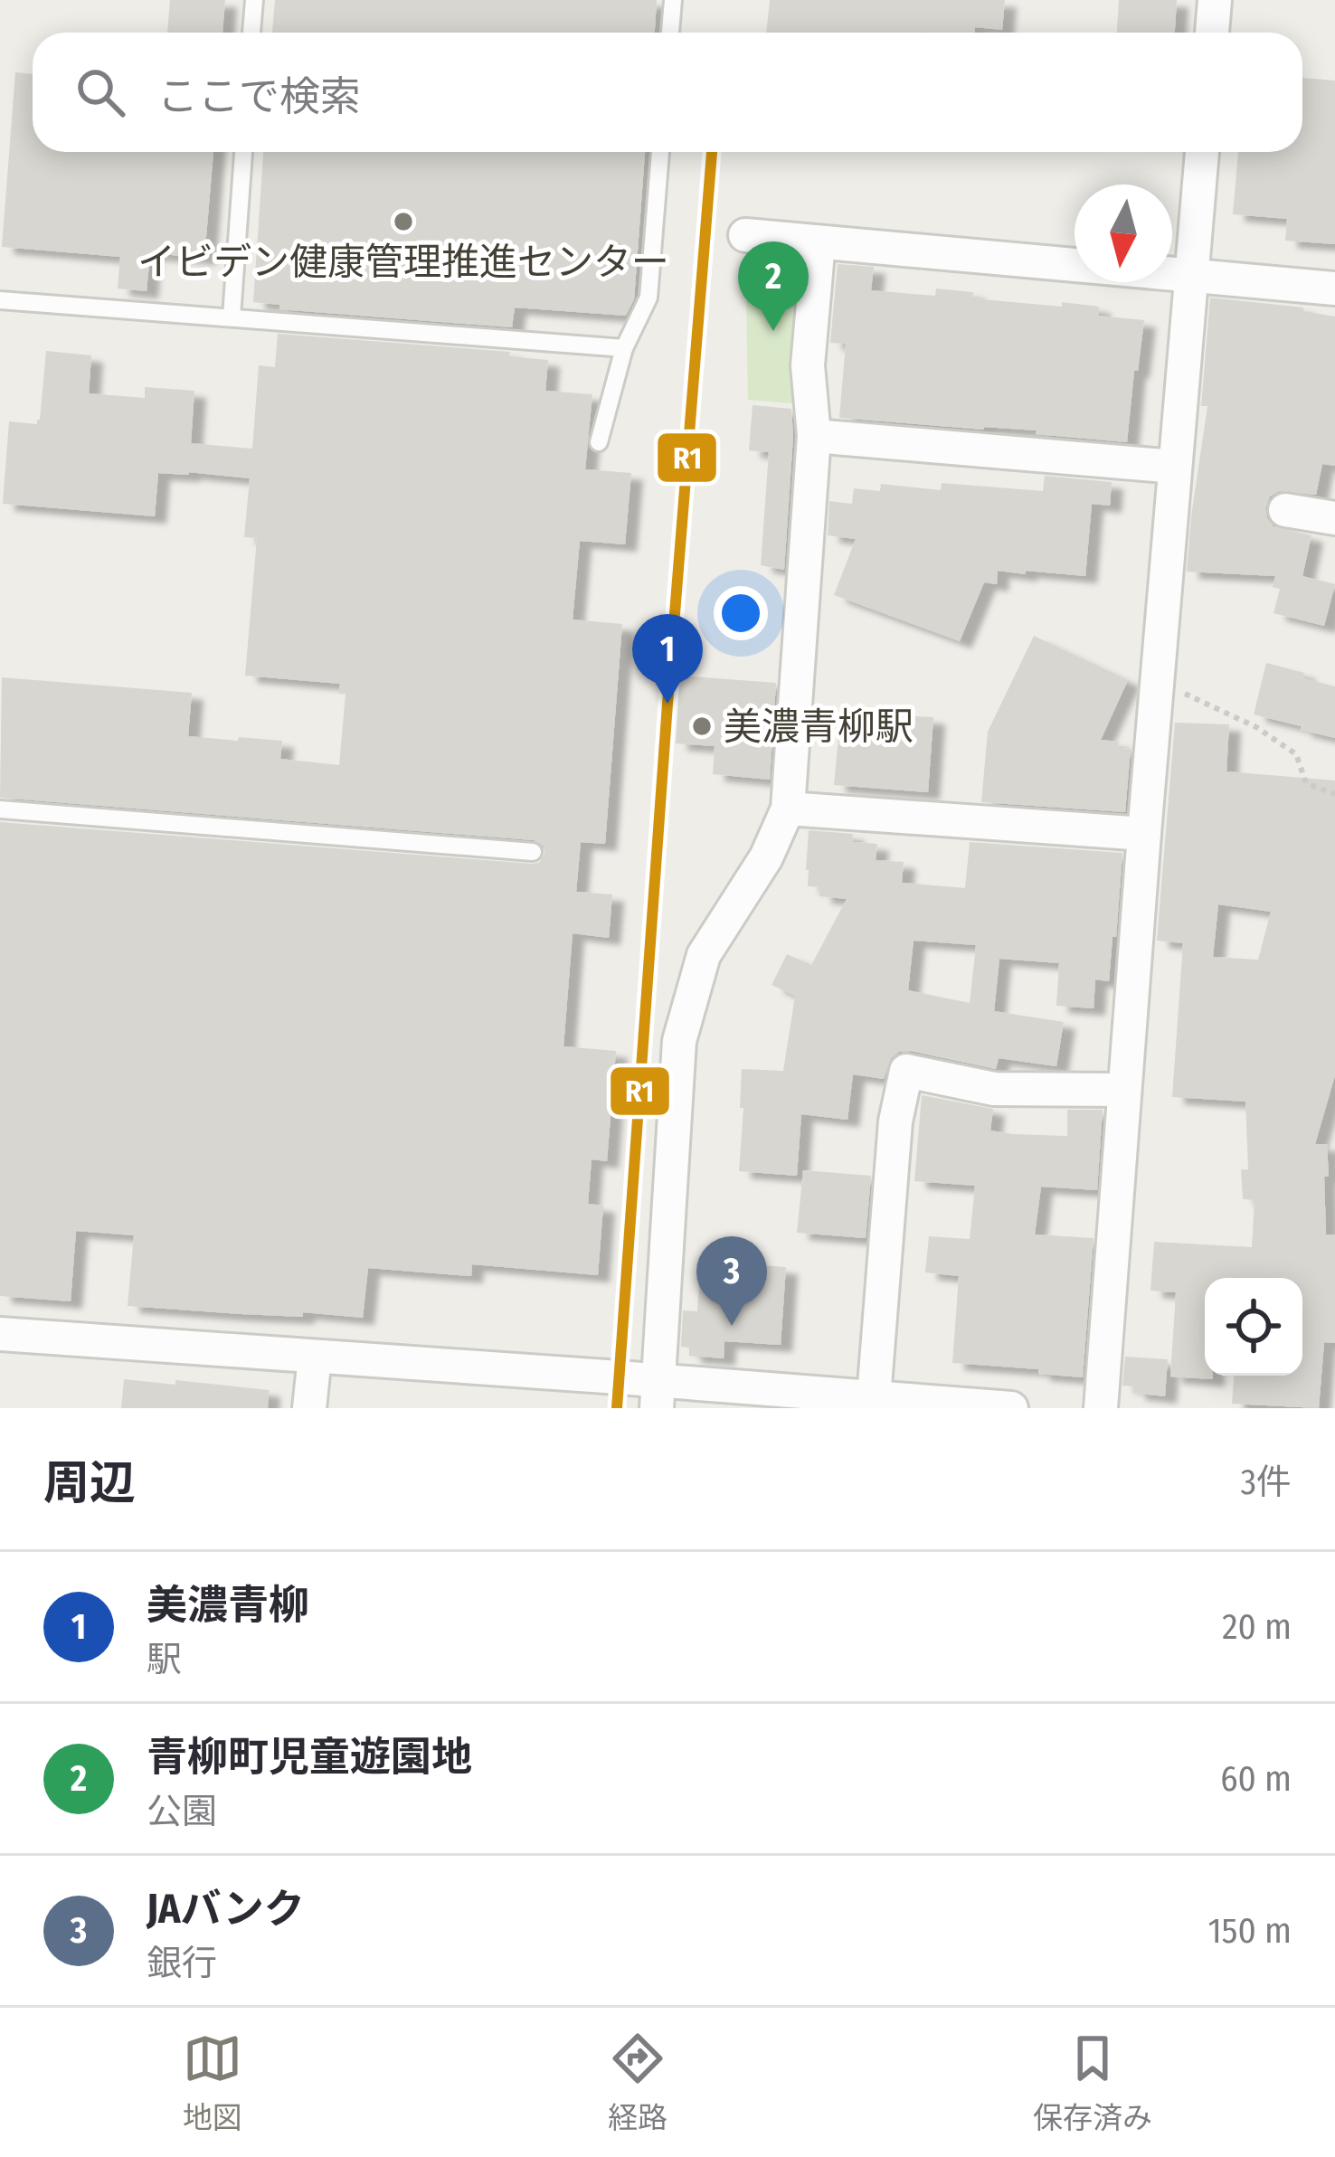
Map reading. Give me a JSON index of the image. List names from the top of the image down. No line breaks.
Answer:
{"places":["イビデン健康管理推進センター","美濃青柳駅"],"lines":["transit line R1"],"north":"bottom","page":{"search":"ここで検索","pins":["2","1","3"],"heading":["周辺","3件"],"list":[{"mark":"1","name":"美濃青柳","note":"駅","value":"20 m"},{"mark":"2","name":"青柳町児童遊園地","note":"公園","value":"60 m"},{"mark":"3","name":"JAバンク","note":"銀行","value":"150 m"}],"nav":["地図","経路","保存済み"]}}
